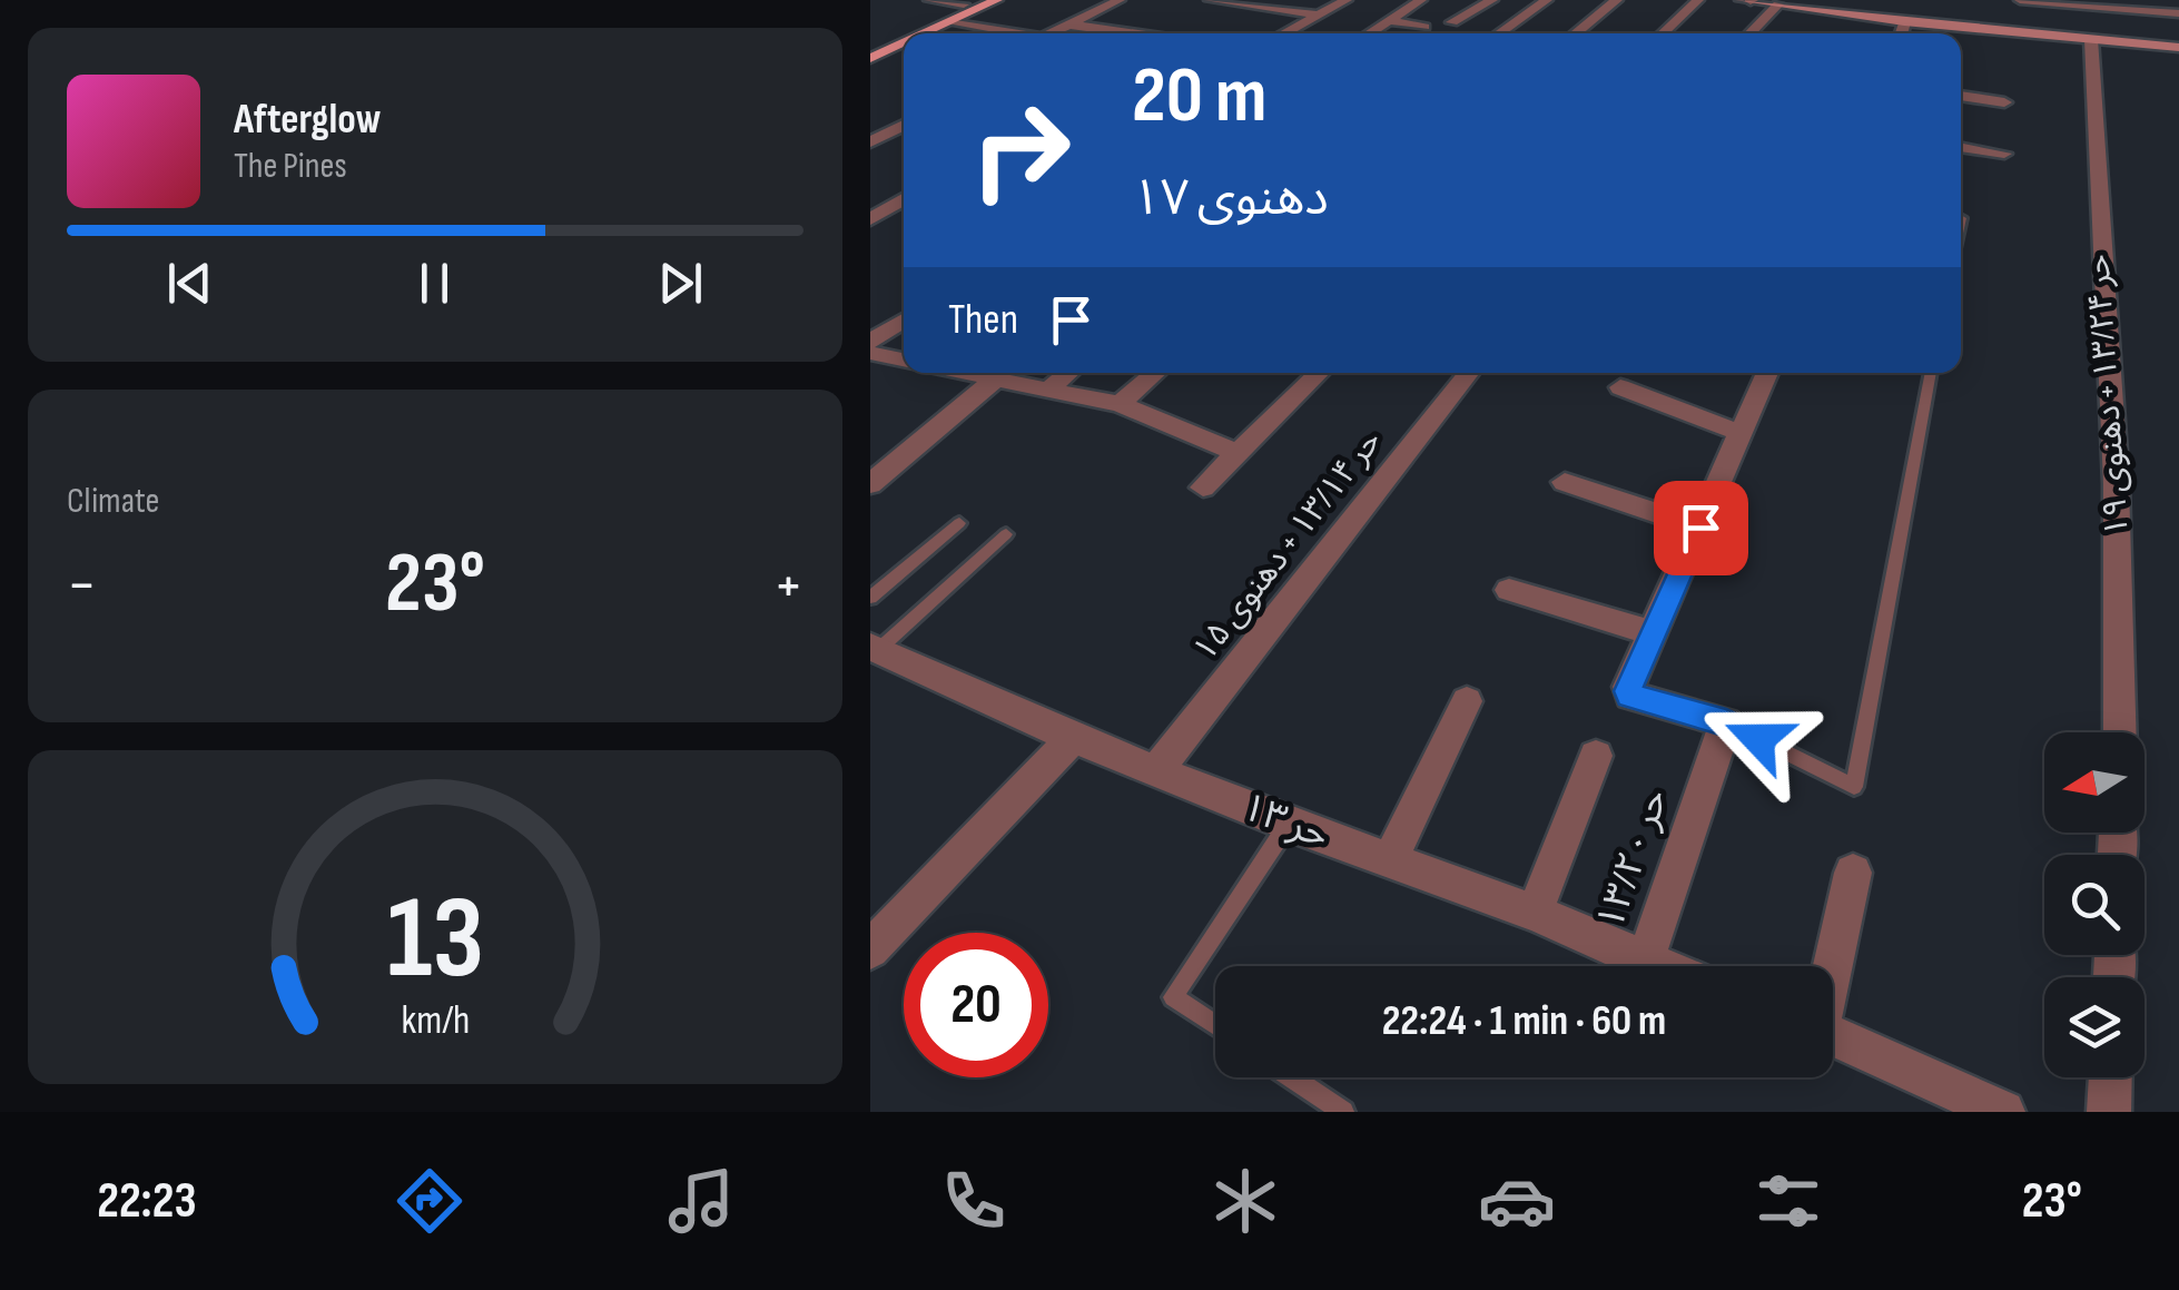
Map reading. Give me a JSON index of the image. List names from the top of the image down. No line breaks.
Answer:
{"streets":{"street":["حر ۱۳/۲۴ + دهنوی ۱۹","حر ۱۳/۱۴ + دهنوی ۱۵","حر ۱۳","حر ۱۳/۲۰"]},"crossings":[["حر ۱۳/۱۴ + دهنوی ۱۵","حر ۱۳"],["حر ۱۳","حر ۱۳/۲۰"]],"north":"left","page":{"turn":["20 m","دهنوی ۱۷"],"song":["Afterglow","The Pines"],"then":"Then","tile":"Climate","heat":["−","23°","+"],"limit":"20","trip":"22:24 · 1 min · 60 m","tabs":["22:23","23°"],"gauge":["13","km/h"]}}
